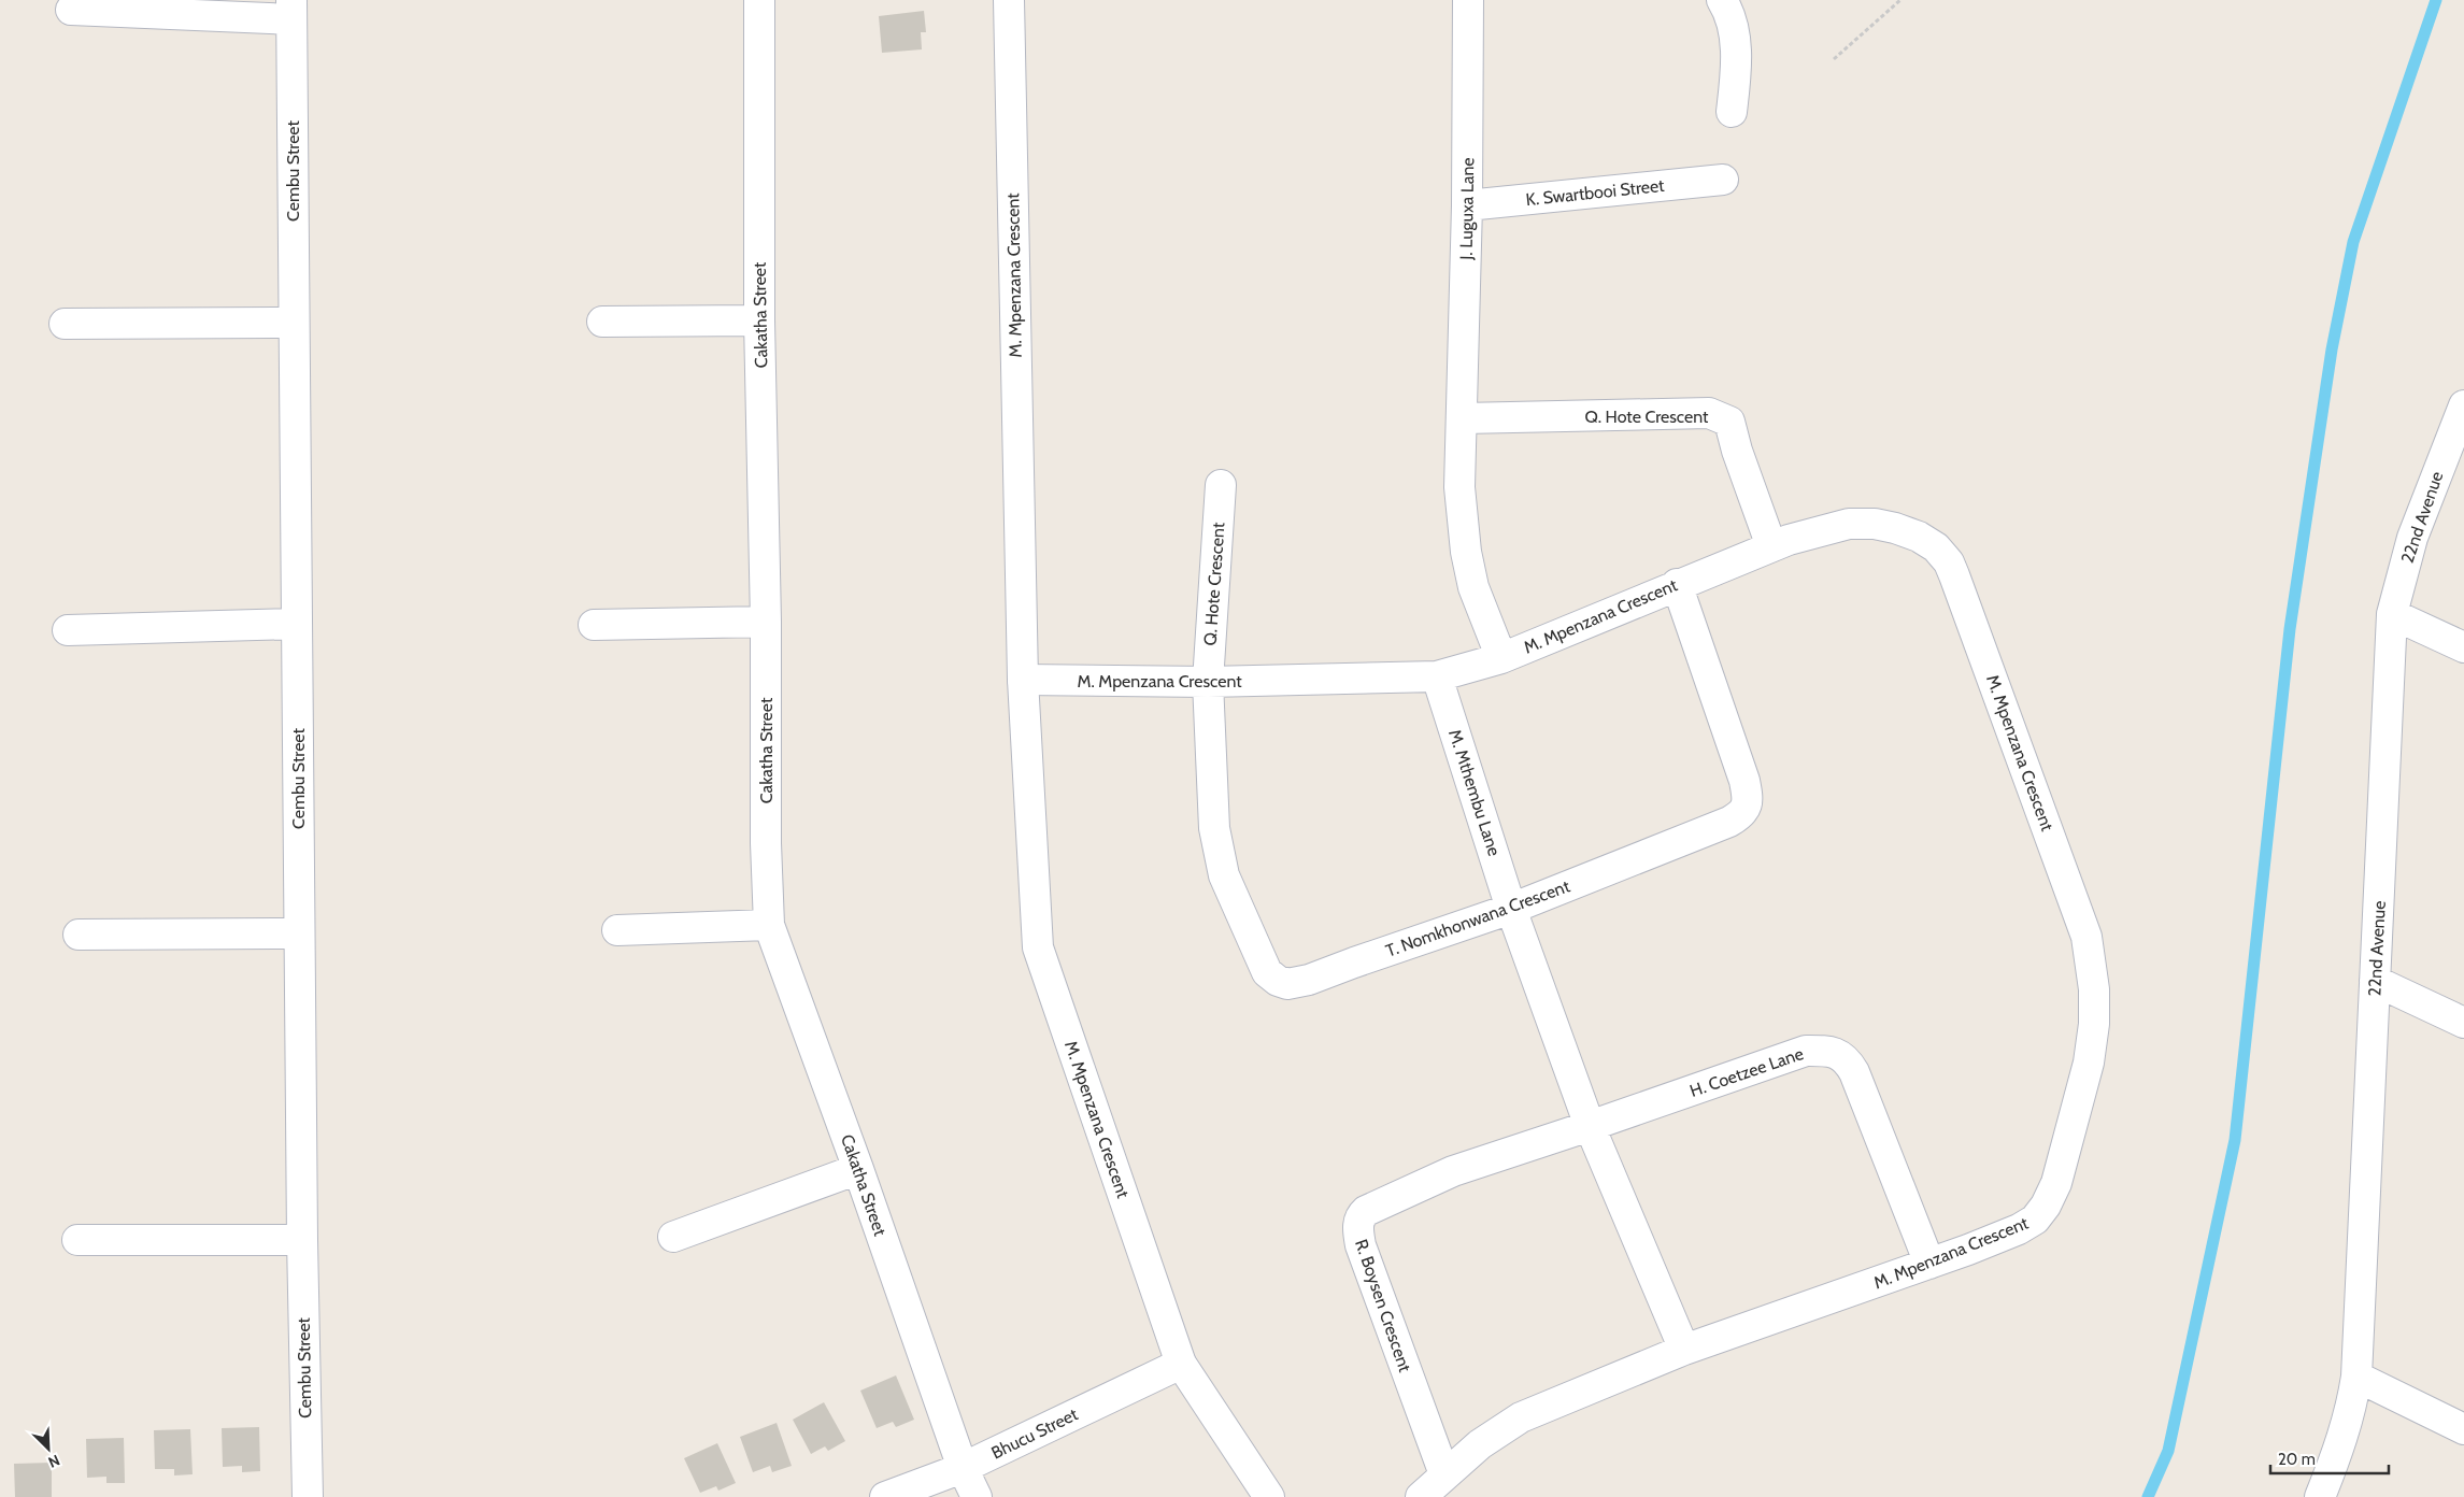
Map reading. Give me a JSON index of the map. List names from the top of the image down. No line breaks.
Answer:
{"streets":{"street":["Cembu Street","K. Swartbooi Street","J. Luguxa Lane","M. Mpenzana Crescent","Cakatha Street","Q. Hote Crescent","22nd Avenue","M. Mthembu Lane","T. Nomkhonwana Crescent","H. Coetzee Lane","R. Boysen Crescent","Bhucu Street"]},"crossings":[["K. Swartbooi Street","J. Luguxa Lane"],["J. Luguxa Lane","M. Mpenzana Crescent"],["J. Luguxa Lane","Q. Hote Crescent"],["M. Mpenzana Crescent","Q. Hote Crescent"],["M. Mpenzana Crescent","M. Mthembu Lane"],["M. Mpenzana Crescent","T. Nomkhonwana Crescent"],["M. Mpenzana Crescent","H. Coetzee Lane"],["M. Mpenzana Crescent","R. Boysen Crescent"],["M. Mpenzana Crescent","Bhucu Street"],["Cakatha Street","Bhucu Street"],["Q. Hote Crescent","T. Nomkhonwana Crescent"],["M. Mthembu Lane","T. Nomkhonwana Crescent"],["H. Coetzee Lane","R. Boysen Crescent"]],"scale_bar":"20 m","north":"bottom right"}
